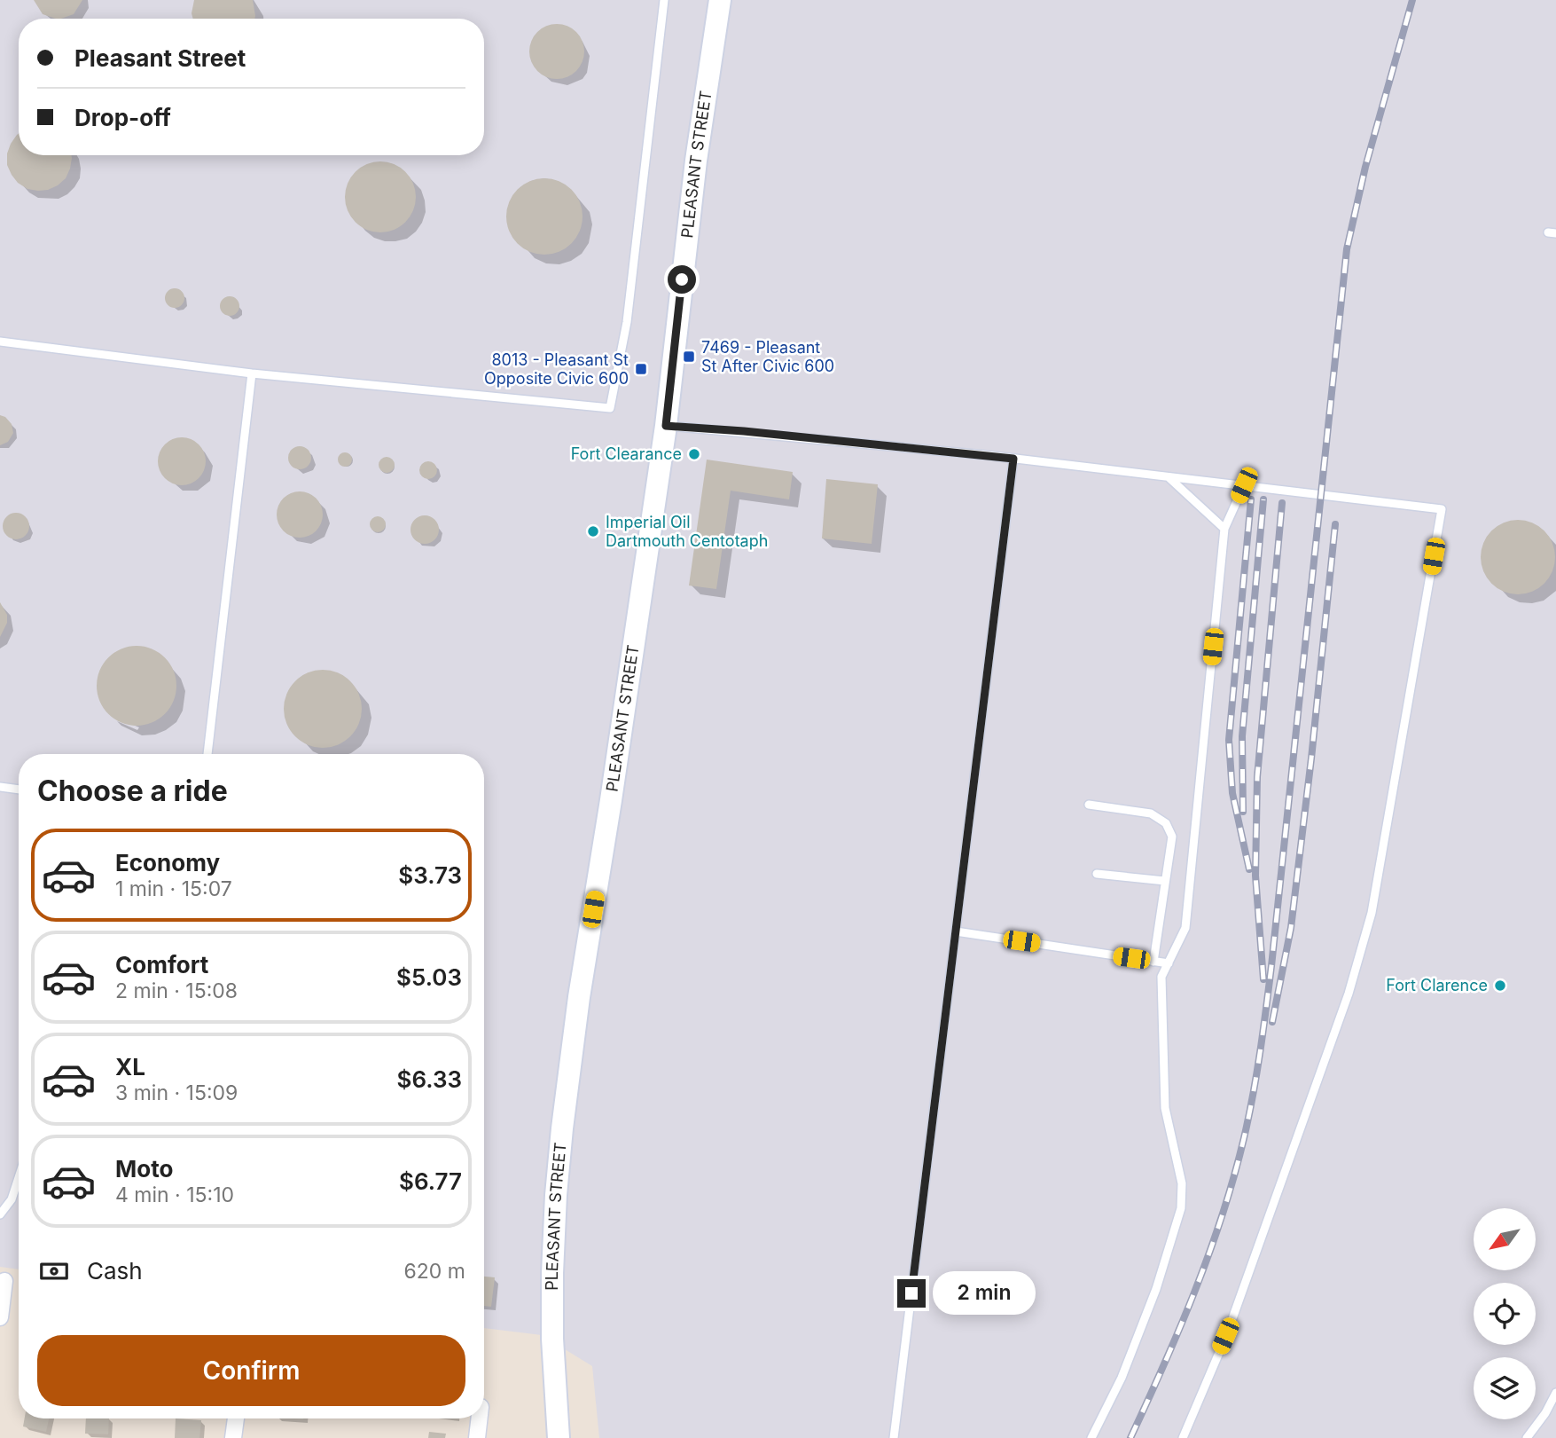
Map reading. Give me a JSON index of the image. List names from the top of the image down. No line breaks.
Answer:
{"streets":{"main road":["PLEASANT STREET"]},"places":{"transit":["7469 - Pleasant St After Civic 600","8013 - Pleasant St Opposite Civic 600"],"other":["Fort Clearance","Imperial Oil Dartmouth Centotaph","Fort Clarence"]},"north":"bottom left","page":{"banner":["Pleasant Street","Drop-off"],"heading":"Choose a ride","list":[{"name":"Economy","note":"1 min · 15:07","value":"$3.73"},{"name":"Comfort","note":"2 min · 15:08","value":"$5.03"},{"name":"XL","note":"3 min · 15:09","value":"$6.33"},{"name":"Moto","note":"4 min · 15:10","value":"$6.77"}],"pay":["Cash","620 m"],"bubble":"2 min","buttons":"Confirm"}}
